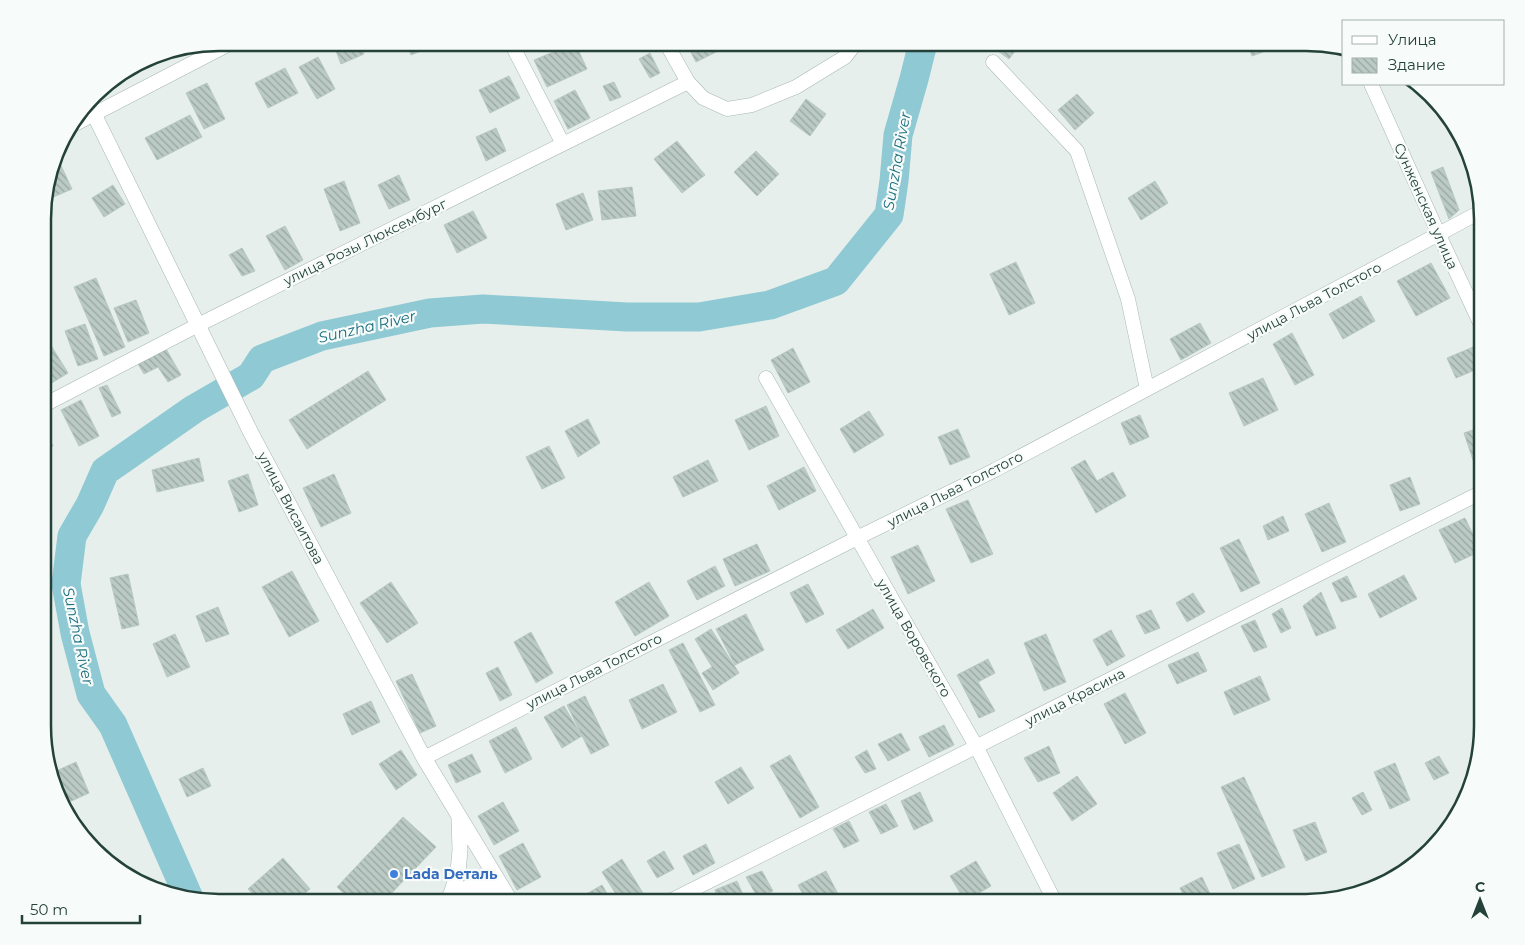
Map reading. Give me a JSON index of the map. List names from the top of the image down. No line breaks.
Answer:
{"streets":{"street":["Сунженская улица","улица Розы Люксембург","улица Льва Толстого","улица Висаитова","улица Воровского","улица Красина"]},"crossings":[["Сунженская улица","улица Льва Толстого"],["улица Розы Люксембург","улица Висаитова"],["улица Льва Толстого","улица Висаитова"],["улица Льва Толстого","улица Воровского"],["улица Воровского","улица Красина"]],"water":["Sunzha River"],"places":["Lada Dеталь"],"legend":["Улица","Здание"],"scale_bar":"50 m","north":"top"}
